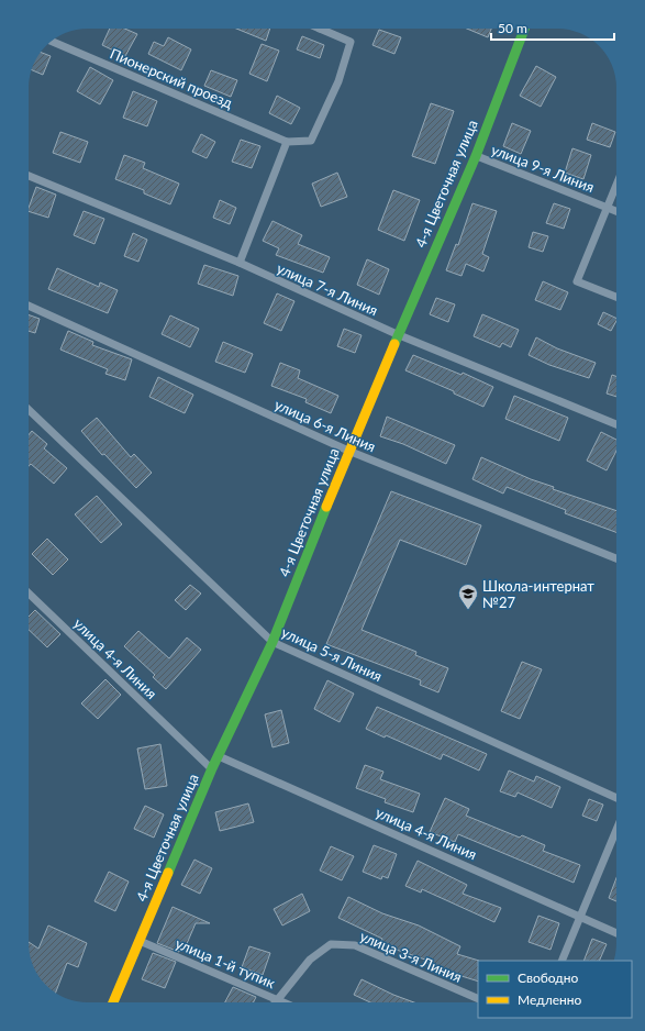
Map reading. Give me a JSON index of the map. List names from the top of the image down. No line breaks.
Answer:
{"streets":{"street":["4-я Цветочная улица"],"lane":["Пионерский проезд","улица 9-я Линия","улица 7-я Линия","улица 6-я Линия","улица 5-я Линия","улица 4-я Линия","улица 3-я Линия","улица 1-й тупик"]},"crossings":[["улица 9-я Линия","4-я Цветочная улица"],["4-я Цветочная улица","улица 7-я Линия"],["4-я Цветочная улица","улица 6-я Линия"],["4-я Цветочная улица","улица 5-я Линия"],["4-я Цветочная улица","улица 4-я Линия"],["4-я Цветочная улица","улица 1-й тупик"],["улица 3-я Линия","улица 1-й тупик"]],"places":{"school or university":["Школа-интернат №27"]},"legend":["Свободно","Медленно"],"scale_bar":"50 m"}
